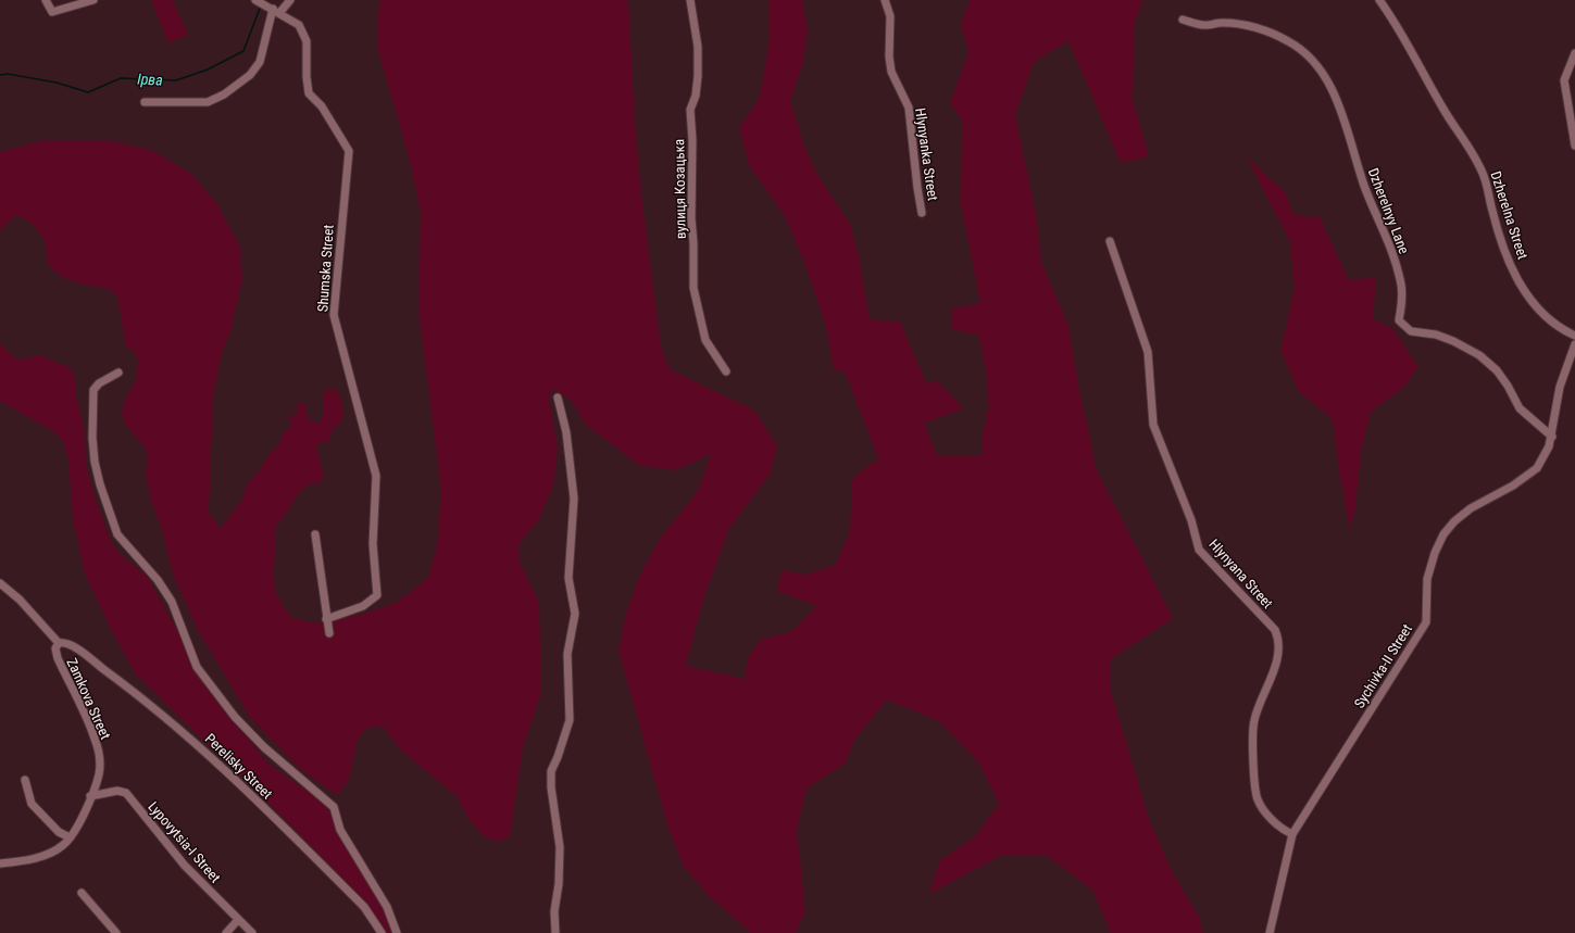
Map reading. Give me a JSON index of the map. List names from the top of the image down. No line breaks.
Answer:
{"streets":{"street":["Hlynyanka Street","вулиця Козацька","Dzherelnyy Lane","Dzherelna Street","Shumska Street","Hlynyana Street","Sychivka-II Street","Zamkova Street","Perelisky Street","Lypovytsia-I Street"]},"crossings":[["Dzherelnyy Lane","Sychivka-II Street"],["Hlynyana Street","Sychivka-II Street"],["Zamkova Street","Perelisky Street"],["Zamkova Street","Lypovytsia-I Street"]],"water":["Ірва"]}
